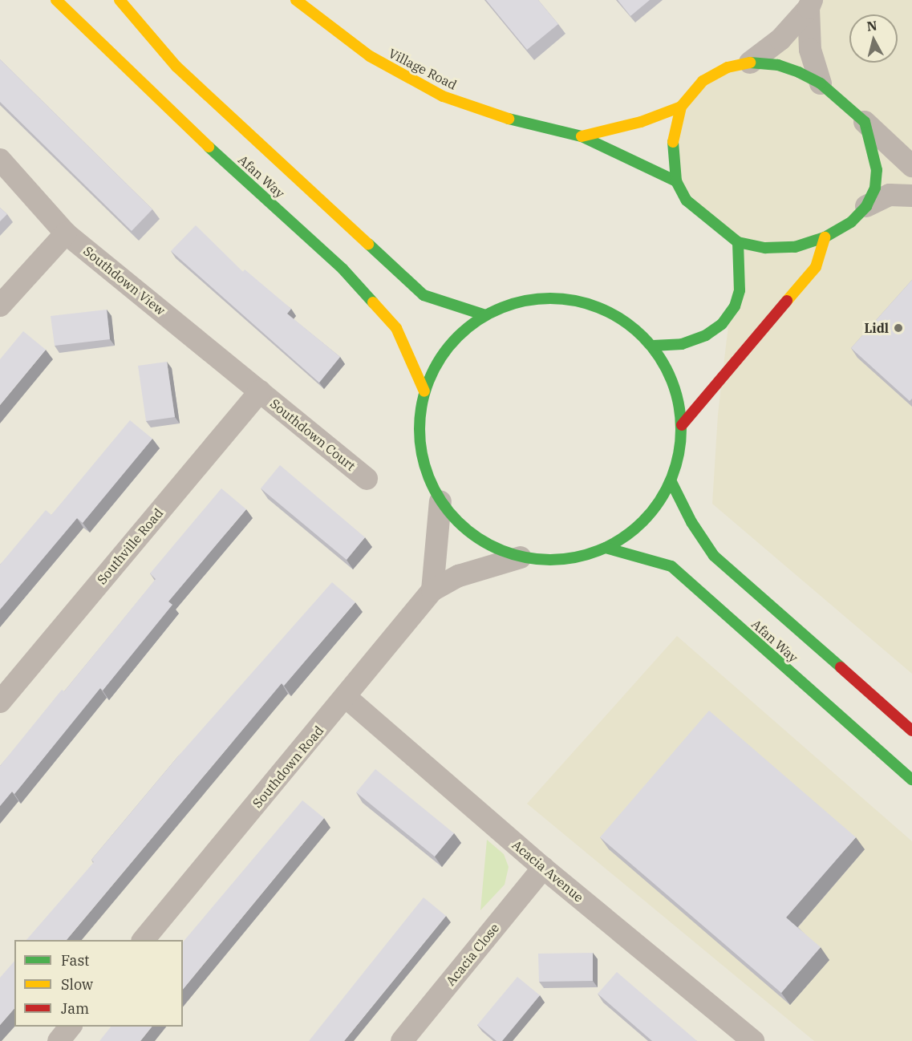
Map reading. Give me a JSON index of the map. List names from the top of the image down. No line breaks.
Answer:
{"streets":{"main road":["Village Road","Afan Way"],"street":["Southdown View","Southdown Court","Southville Road","Southdown Road","Acacia Avenue","Acacia Close"]},"crossings":[["Southdown View","Southdown Court"],["Southdown View","Southville Road"],["Southdown Court","Southville Road"],["Southdown Road","Acacia Avenue"],["Acacia Avenue","Acacia Close"]],"places":["Lidl"],"legend":["Fast","Slow","Jam"],"north":"top"}
